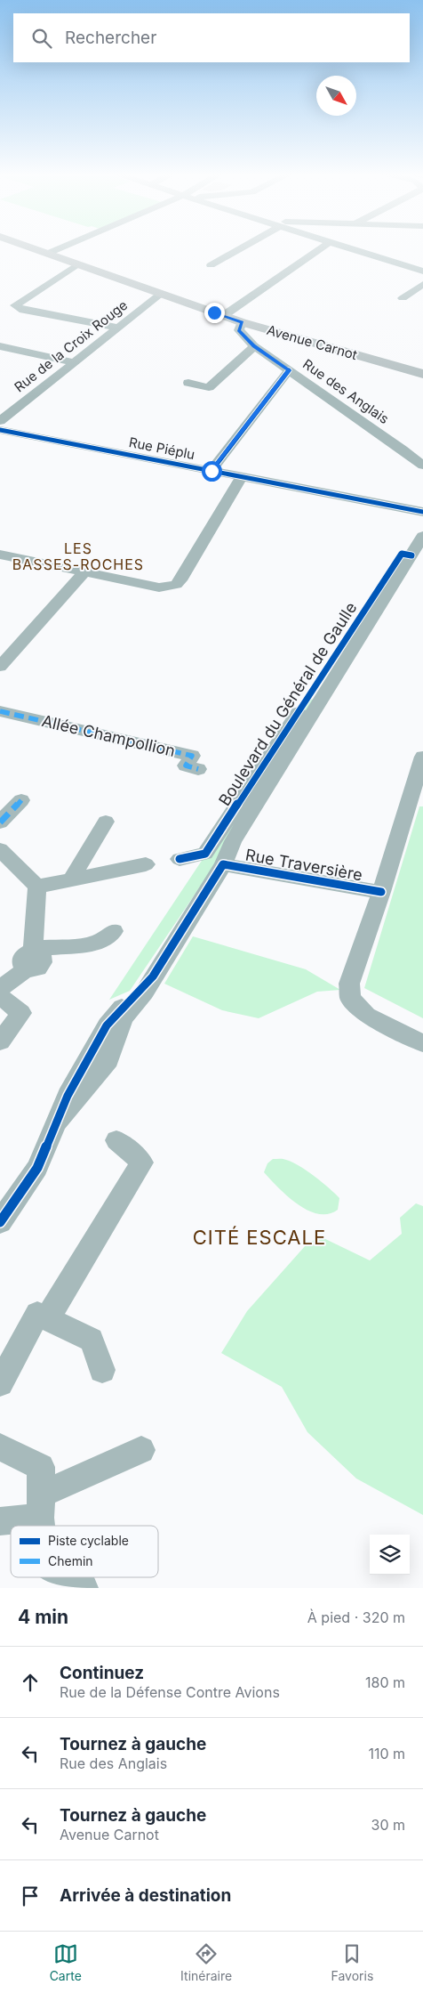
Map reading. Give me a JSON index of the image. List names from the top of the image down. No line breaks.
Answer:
{"streets":{"main road":["Avenue Carnot"],"street":["Rue de la Croix Rouge","Rue des Anglais","Rue Piéplu","Boulevard du Général de Gaulle","Allée Champollion","Rue Traversière"]},"crossings":[["Avenue Carnot","Rue de la Croix Rouge"],["Avenue Carnot","Rue des Anglais"],["Boulevard du Général de Gaulle","Rue Traversière"]],"districts":["LES BASSES-ROCHES","CITÉ ESCALE"],"legend":["Piste cyclable","Chemin"],"north":"bottom right","page":{"search":"Rechercher","heading":["4 min","À pied · 320 m"],"list":[["Continuez","Rue de la Défense Contre Avions","180 m"],["Tournez à gauche","Rue des Anglais","110 m"],["Tournez à gauche","Avenue Carnot","30 m"],"Arrivée à destination"],"nav":["Carte","Itinéraire","Favoris"]}}
